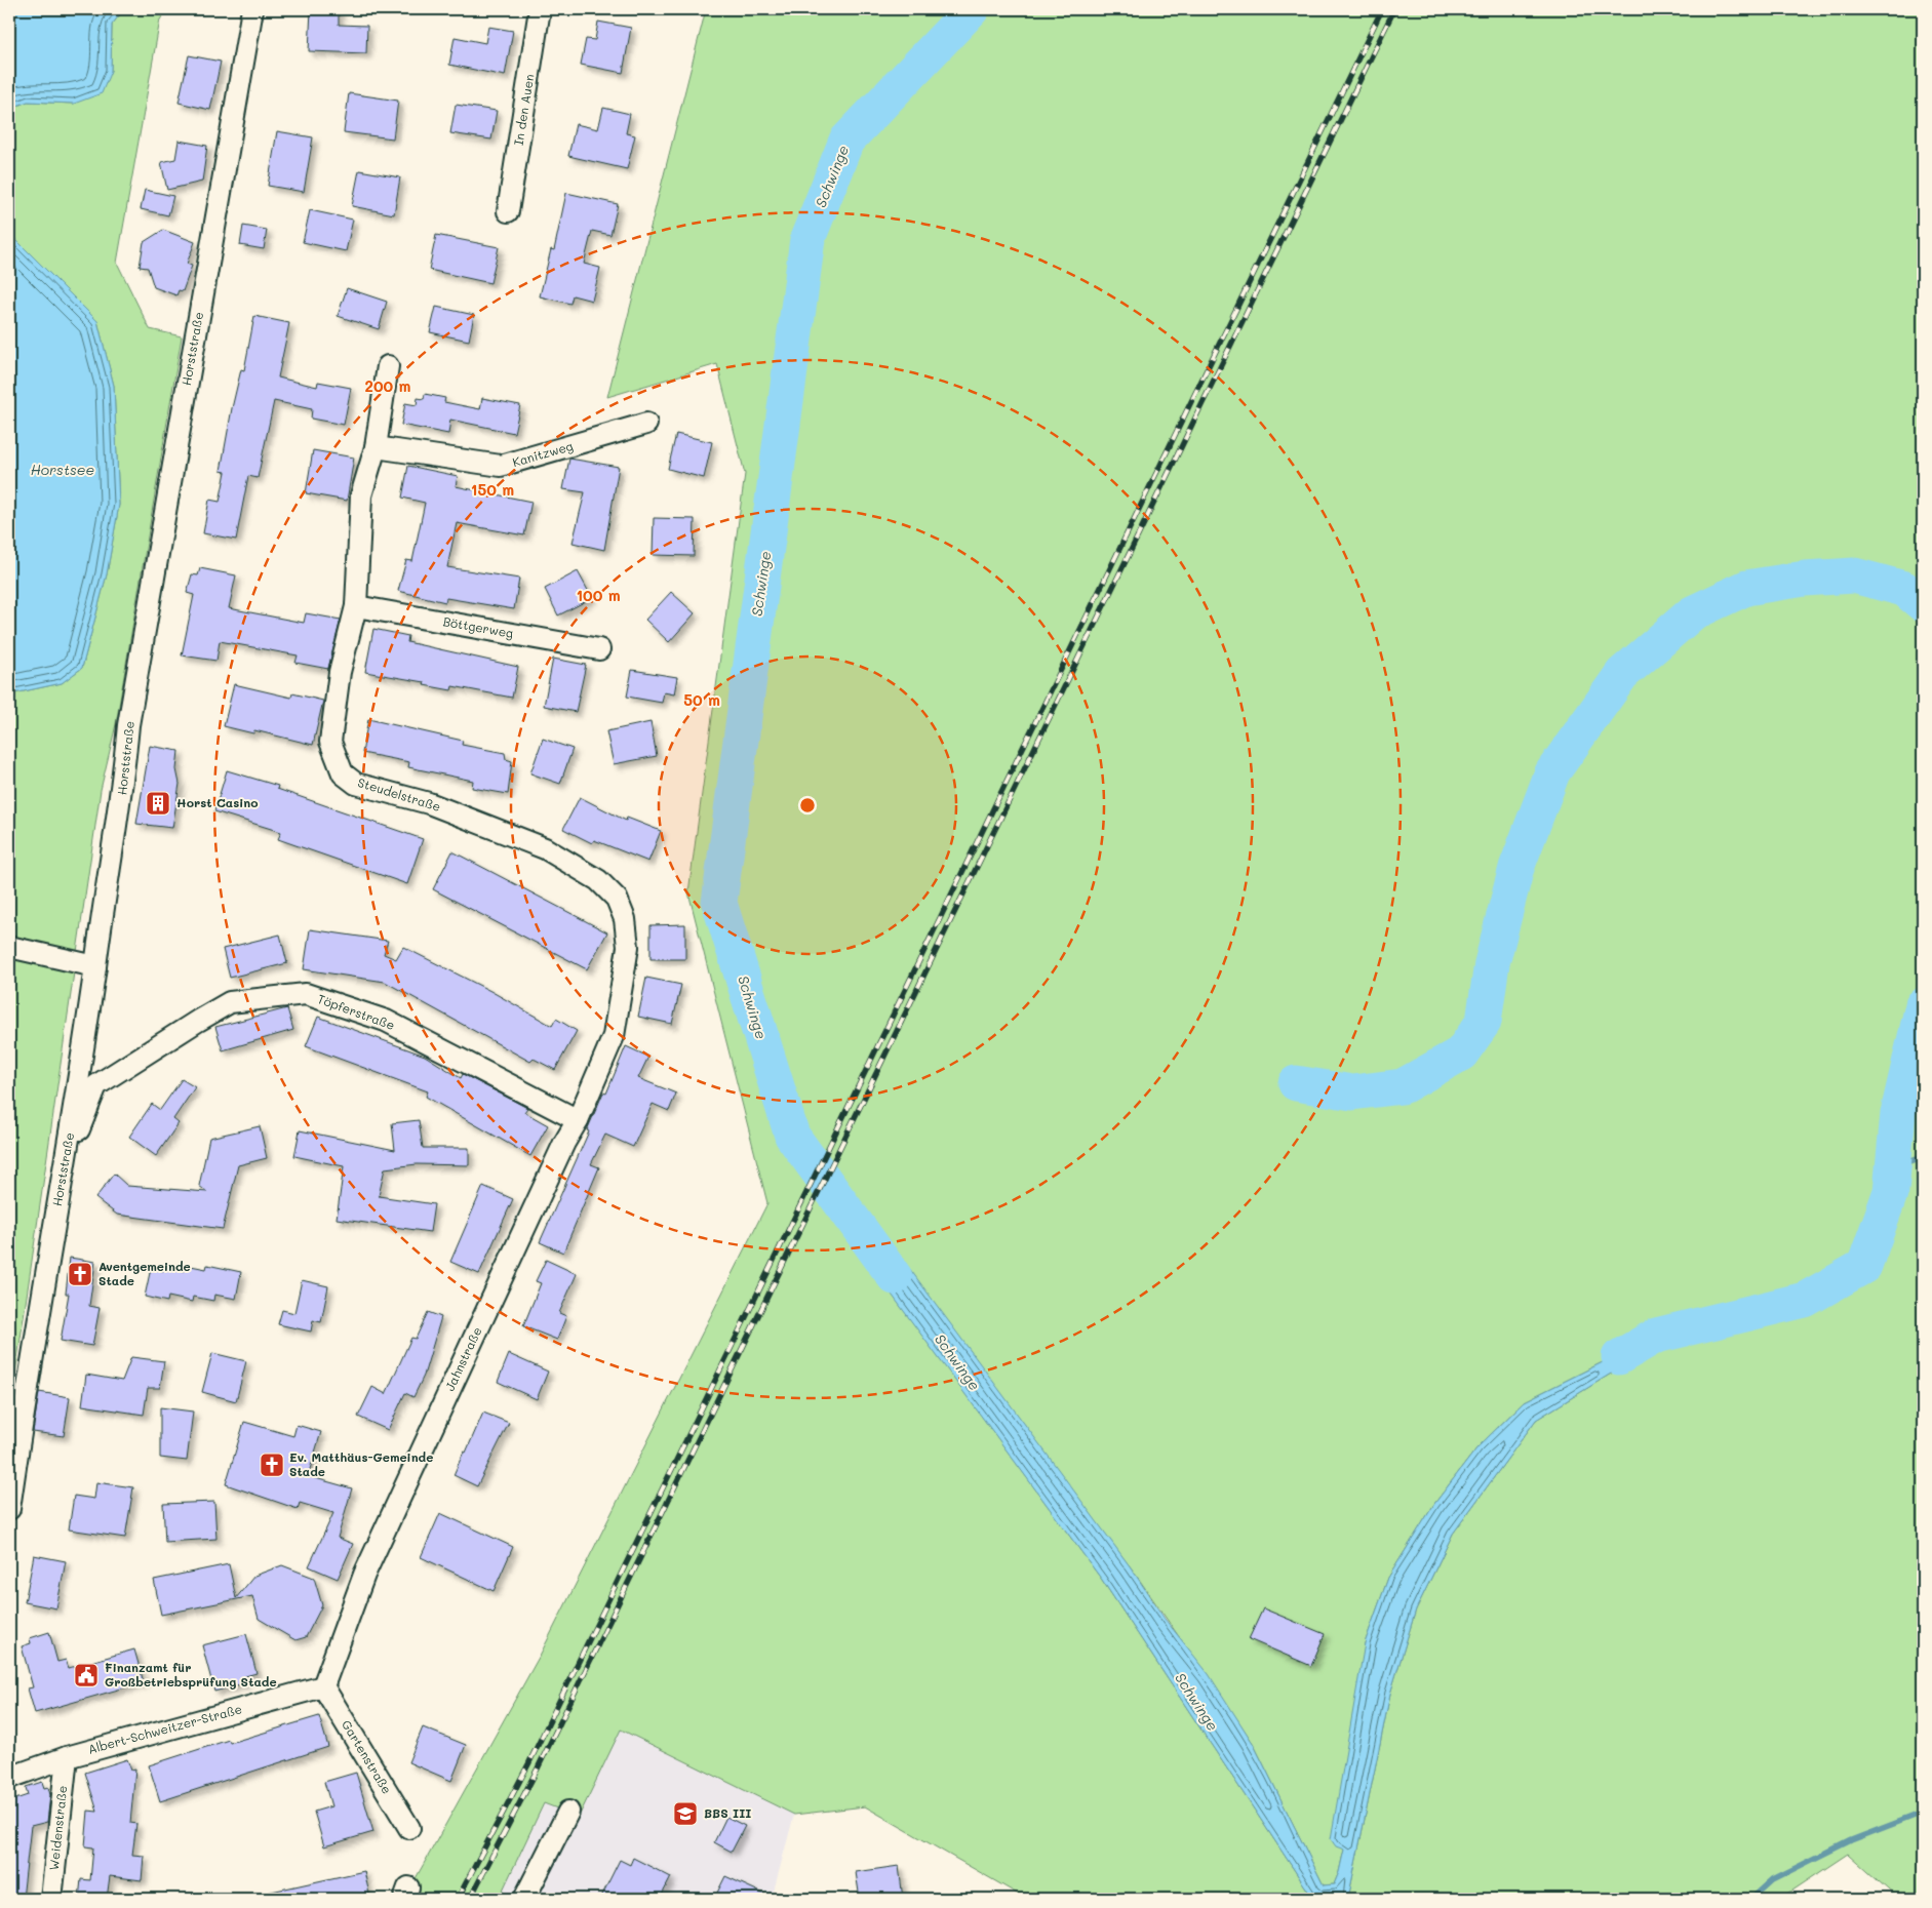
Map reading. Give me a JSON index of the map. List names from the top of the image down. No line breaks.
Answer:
{"streets":{"street":["In den Auen","Horststraße","Kanitzweg","Böttgerweg","Steudelstraße","Töpferstraße","Jahnstraße","Albert-Schweitzer-Straße","Gartenstraße","Weidenstraße"]},"crossings":[["Horststraße","Töpferstraße"],["Kanitzweg","Steudelstraße"],["Böttgerweg","Steudelstraße"],["Steudelstraße","Jahnstraße"],["Töpferstraße","Jahnstraße"],["Jahnstraße","Albert-Schweitzer-Straße"],["Jahnstraße","Gartenstraße"],["Albert-Schweitzer-Straße","Gartenstraße"],["Albert-Schweitzer-Straße","Weidenstraße"]],"water":["Schwinge","Horstsee"],"places":{"building":["Horst Casino"],"church":["Aventgemeinde Stade","Ev. Matthäus-Gemeinde Stade"],"public building":["Finanzamt für Großbetriebsprüfung Stade"],"school or university":["BBS III"]},"rings":["200 m","150 m","100 m","50 m"]}
